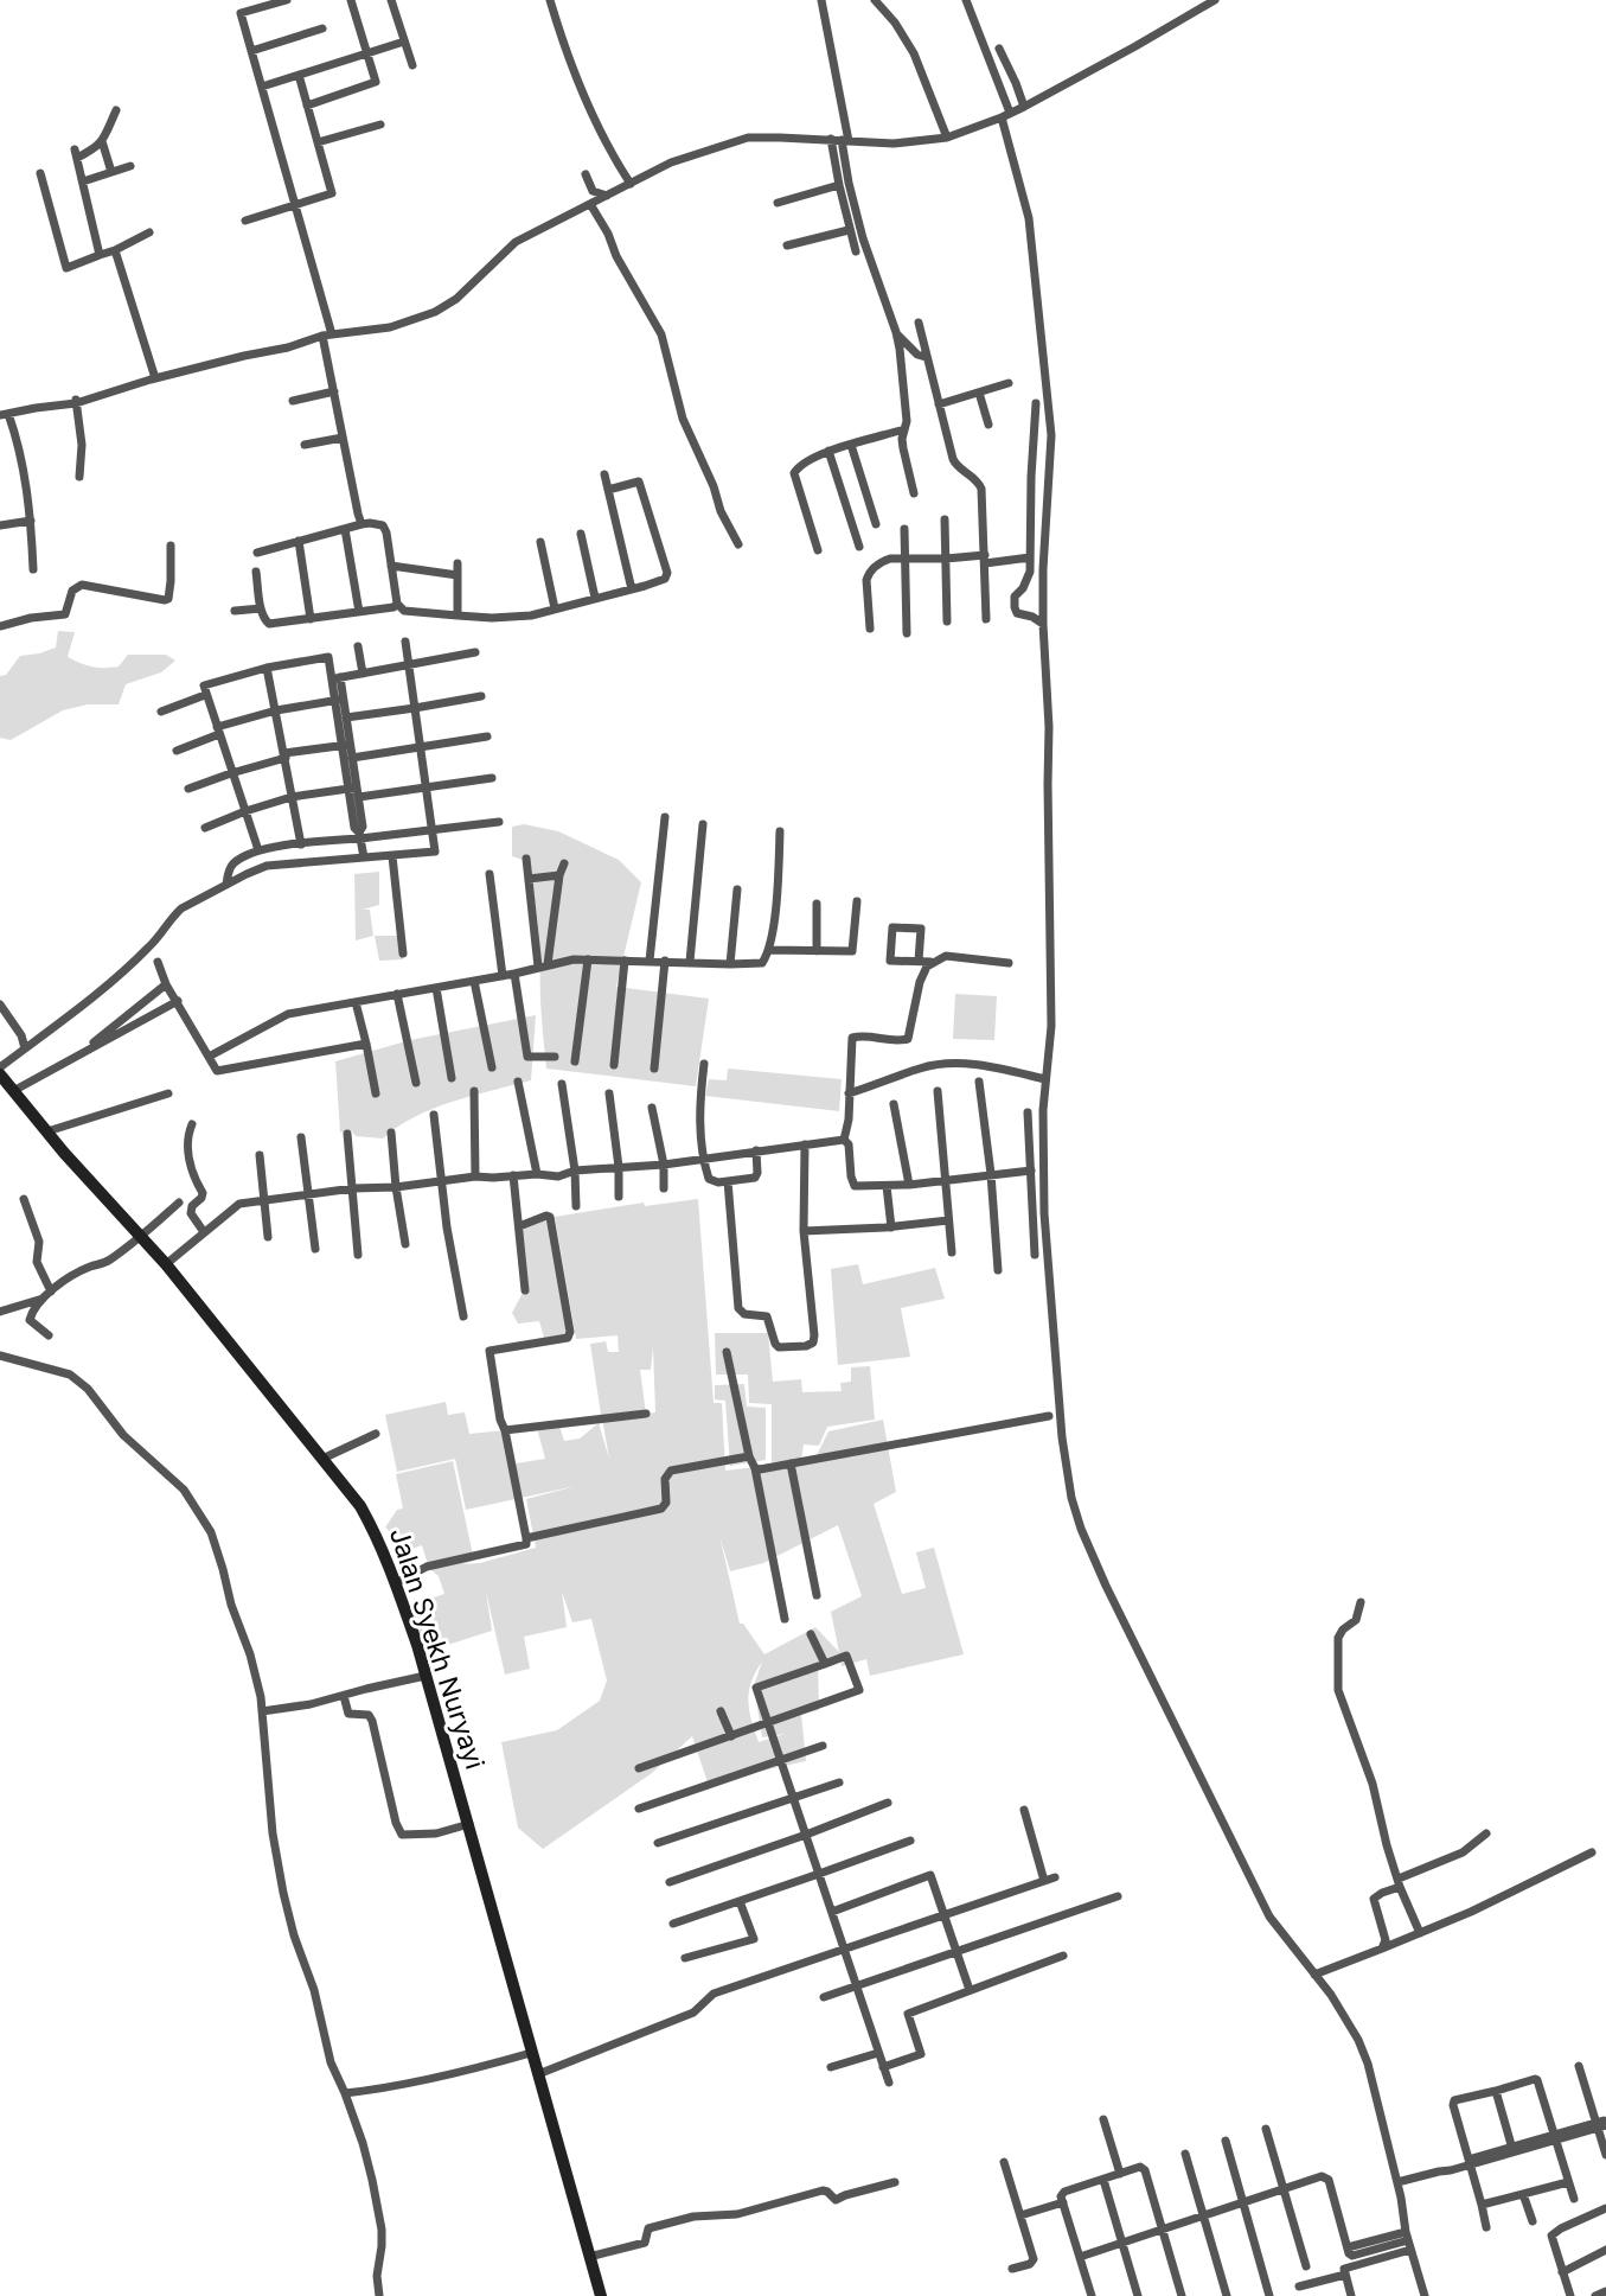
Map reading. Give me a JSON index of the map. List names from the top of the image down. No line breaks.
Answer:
{"streets":{"main road":["Jalan Syekh Nuryayi"]}}
